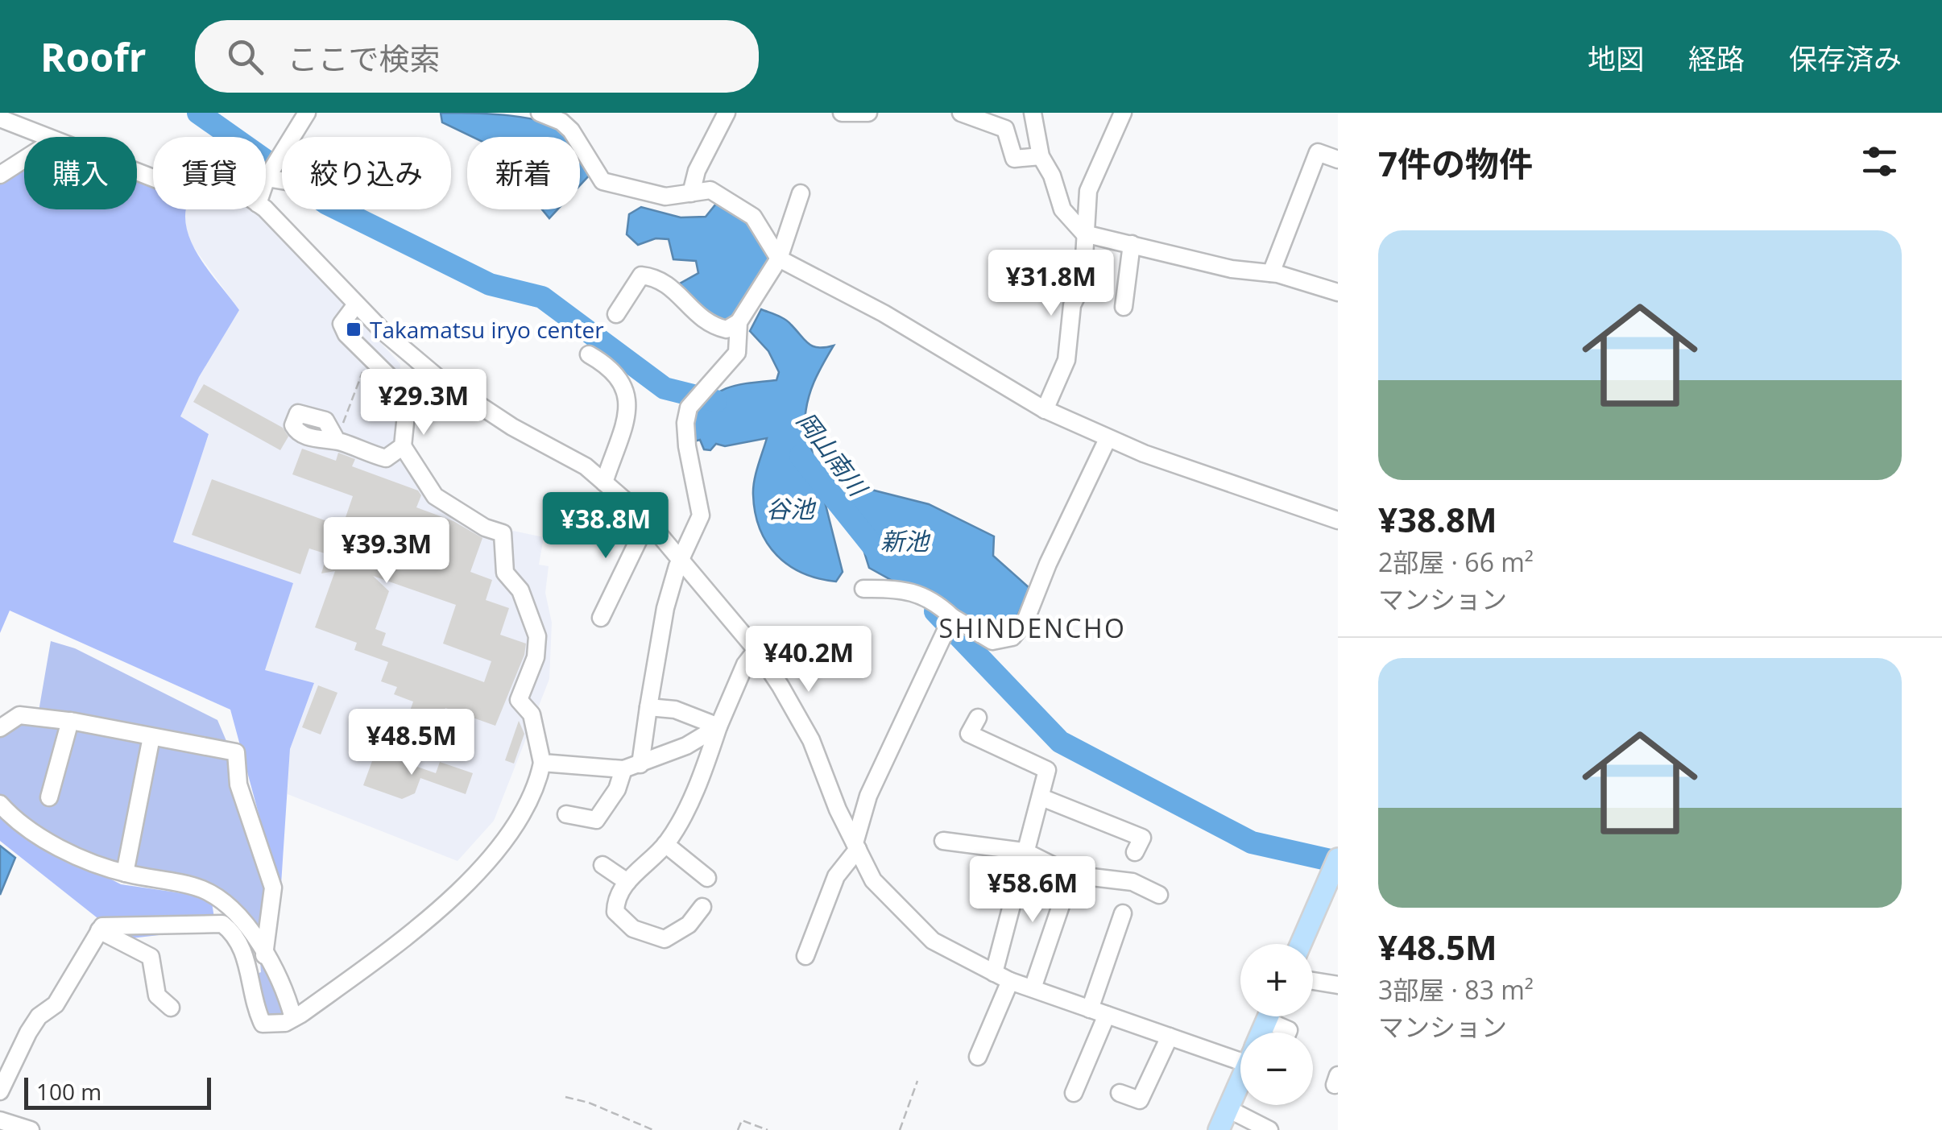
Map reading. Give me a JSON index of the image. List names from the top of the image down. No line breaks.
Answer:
{"districts":["SHINDENCHO"],"water":["岡山南川","谷池","新池"],"places":{"transit":["Takamatsu iryo center"]},"scale_bar":"100 m","page":{"header":"Roofr","search":"ここで検索","nav":["地図","経路","保存済み"],"heading":"7件の物件","chip":["購入","賃貸","絞り込み","新着"],"list":[{"name":"¥38.8M","note":"2部屋 · 66 m² · マンション"},{"name":"¥48.5M","note":"3部屋 · 83 m² · マンション"}],"price":["¥31.8M","¥29.3M","¥38.8M","¥39.3M","¥40.2M","¥48.5M","¥58.6M"],"map_buttons":["+","−"],"scale":"100 m"}}
